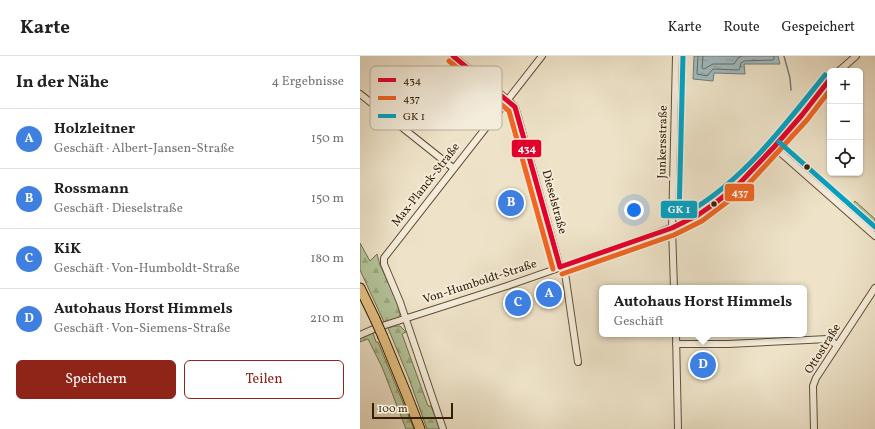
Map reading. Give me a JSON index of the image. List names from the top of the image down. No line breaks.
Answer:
{"streets":{"street":["Junkersstraße","Max-Planck-Straße","Dieselstraße","Von-Humboldt-Straße","Ottostraße"]},"crossings":[["Junkersstraße","Von-Humboldt-Straße"],["Max-Planck-Straße","Dieselstraße"],["Max-Planck-Straße","Von-Humboldt-Straße"],["Dieselstraße","Von-Humboldt-Straße"]],"lines":["transit line 434","transit line 437"],"legend":["434","437","GK 1"],"scale_bar":"100 m","page":{"header":"Karte","nav":["Karte","Route","Gespeichert"],"heading":["In der Nähe","4 Ergebnisse"],"map_buttons":["+","−"],"list":[{"mark":"A","name":"Holzleitner","note":"Geschäft · Albert-Jansen-Straße","value":"150 m"},{"mark":"B","name":"Rossmann","note":"Geschäft · Dieselstraße","value":"150 m"},{"mark":"C","name":"KiK","note":"Geschäft · Von-Humboldt-Straße","value":"180 m"},{"mark":"D","name":"Autohaus Horst Himmels","note":"Geschäft · Von-Siemens-Straße","value":"210 m"}],"pins":["B","A","C","D"],"popup":["Autohaus Horst Himmels","Geschäft"],"buttons":["Speichern","Teilen"],"scale":"100 m"}}
